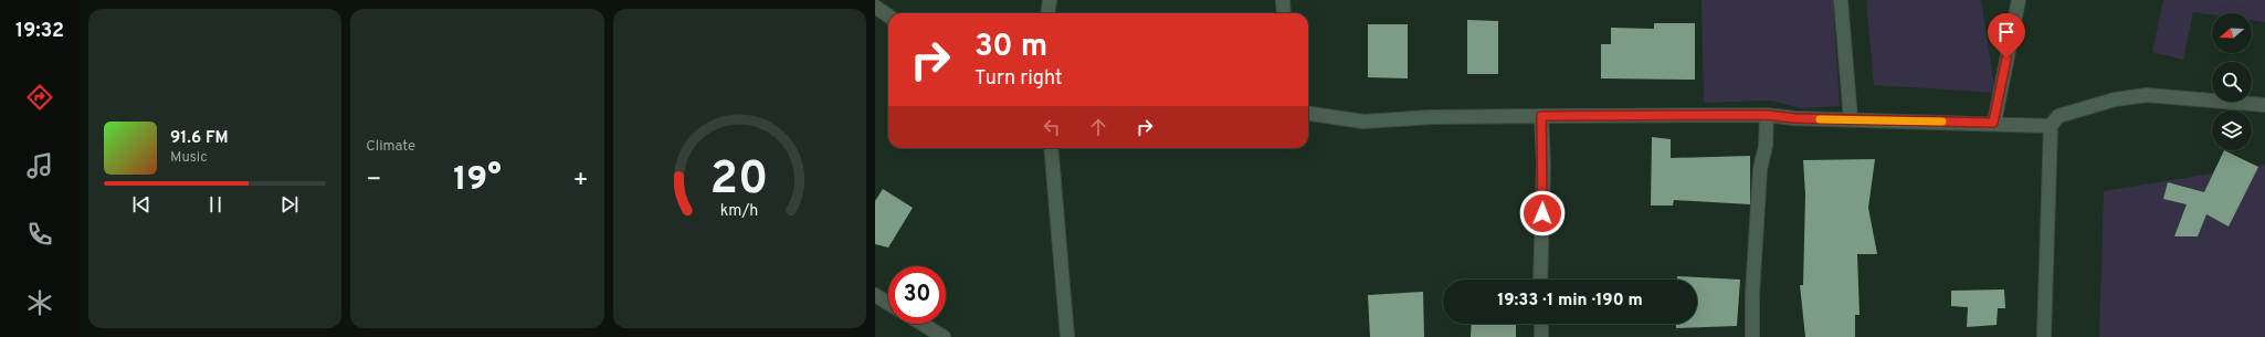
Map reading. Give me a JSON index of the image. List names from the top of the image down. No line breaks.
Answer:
{"north":"left","page":{"tabs":"19:32","tile":"Climate","turn":["30 m","Turn right"],"song":["91.6 FM","Music"],"heat":["−","19°","+"],"limit":"30","trip":"19:33 · 1 min · 190 m","gauge":["20","km/h"]}}
